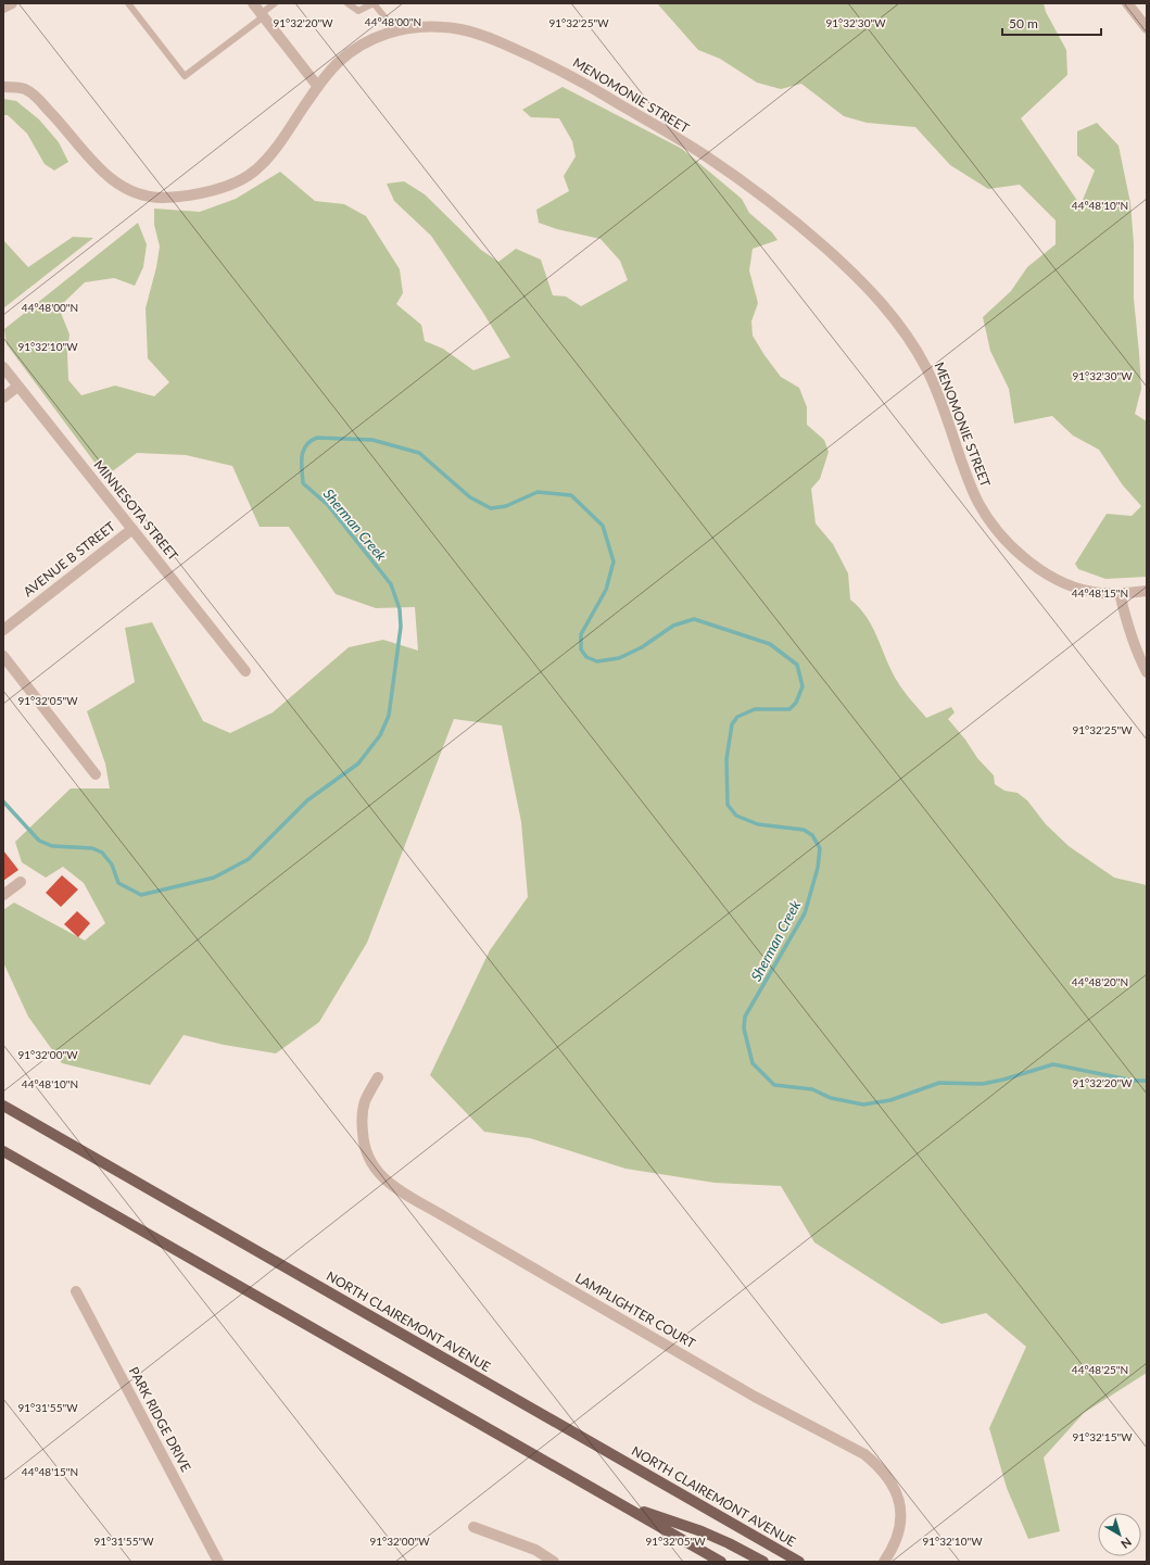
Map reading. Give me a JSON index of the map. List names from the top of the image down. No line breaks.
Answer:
{"streets":{"main road":["NORTH CLAIREMONT AVENUE"],"street":["MENOMONIE STREET","MINNESOTA STREET","AVENUE B STREET","LAMPLIGHTER COURT","PARK RIDGE DRIVE"]},"crossings":[["MINNESOTA STREET","AVENUE B STREET"]],"water":["Sherman Creek"],"scale_bar":"50 m","north":"bottom right","coordinates":["44°48'00\"N","91°32'20\"W","91°32'25\"W","91°32'30\"W","44°48'10\"N","91°32'10\"W","44°48'15\"N","91°32'05\"W","44°48'20\"N","91°32'00\"W","44°48'25\"N","91°31'55\"W","91°32'15\"W"]}
